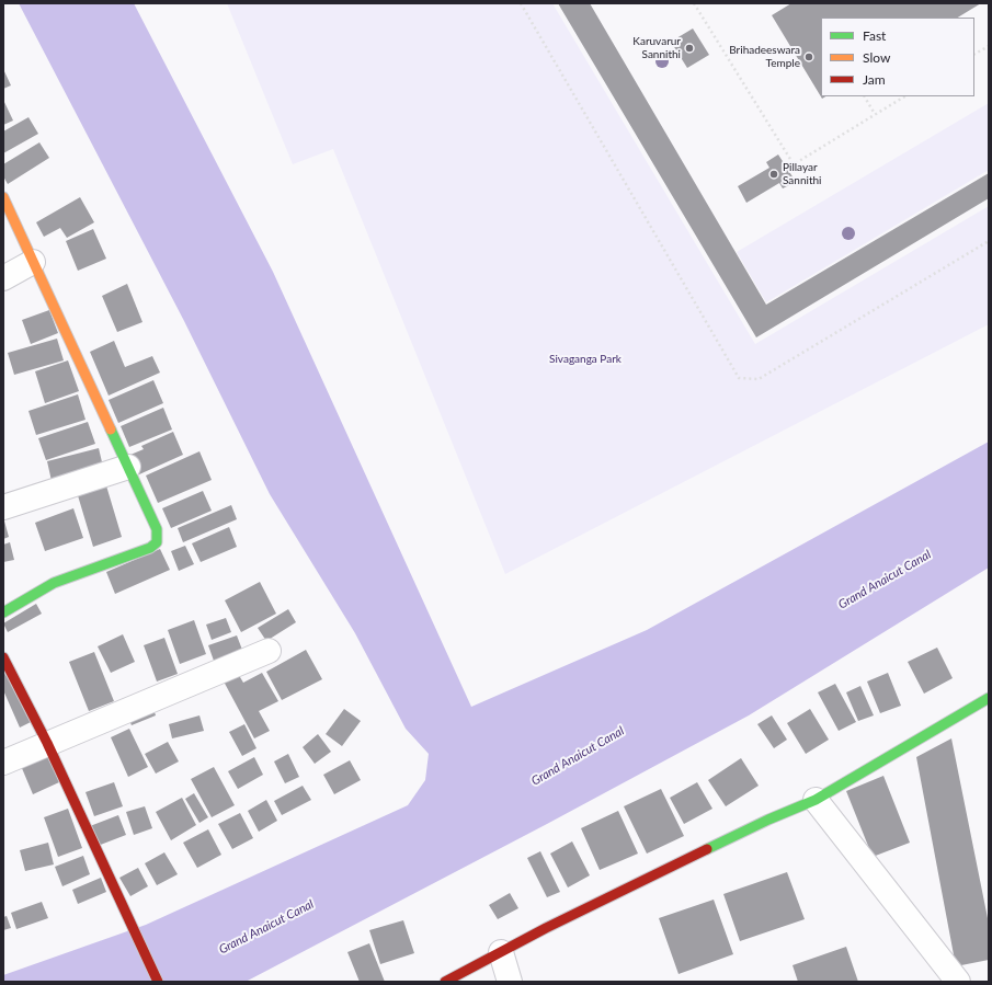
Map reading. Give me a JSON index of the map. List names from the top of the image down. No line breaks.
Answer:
{"water":["Grand Anaicut Canal"],"parks":["Sivaganga Park"],"places":["Karuvarur Sannithi","Brihadeeswara Temple","Pillayar Sannithi"],"legend":["Fast","Slow","Jam"]}
